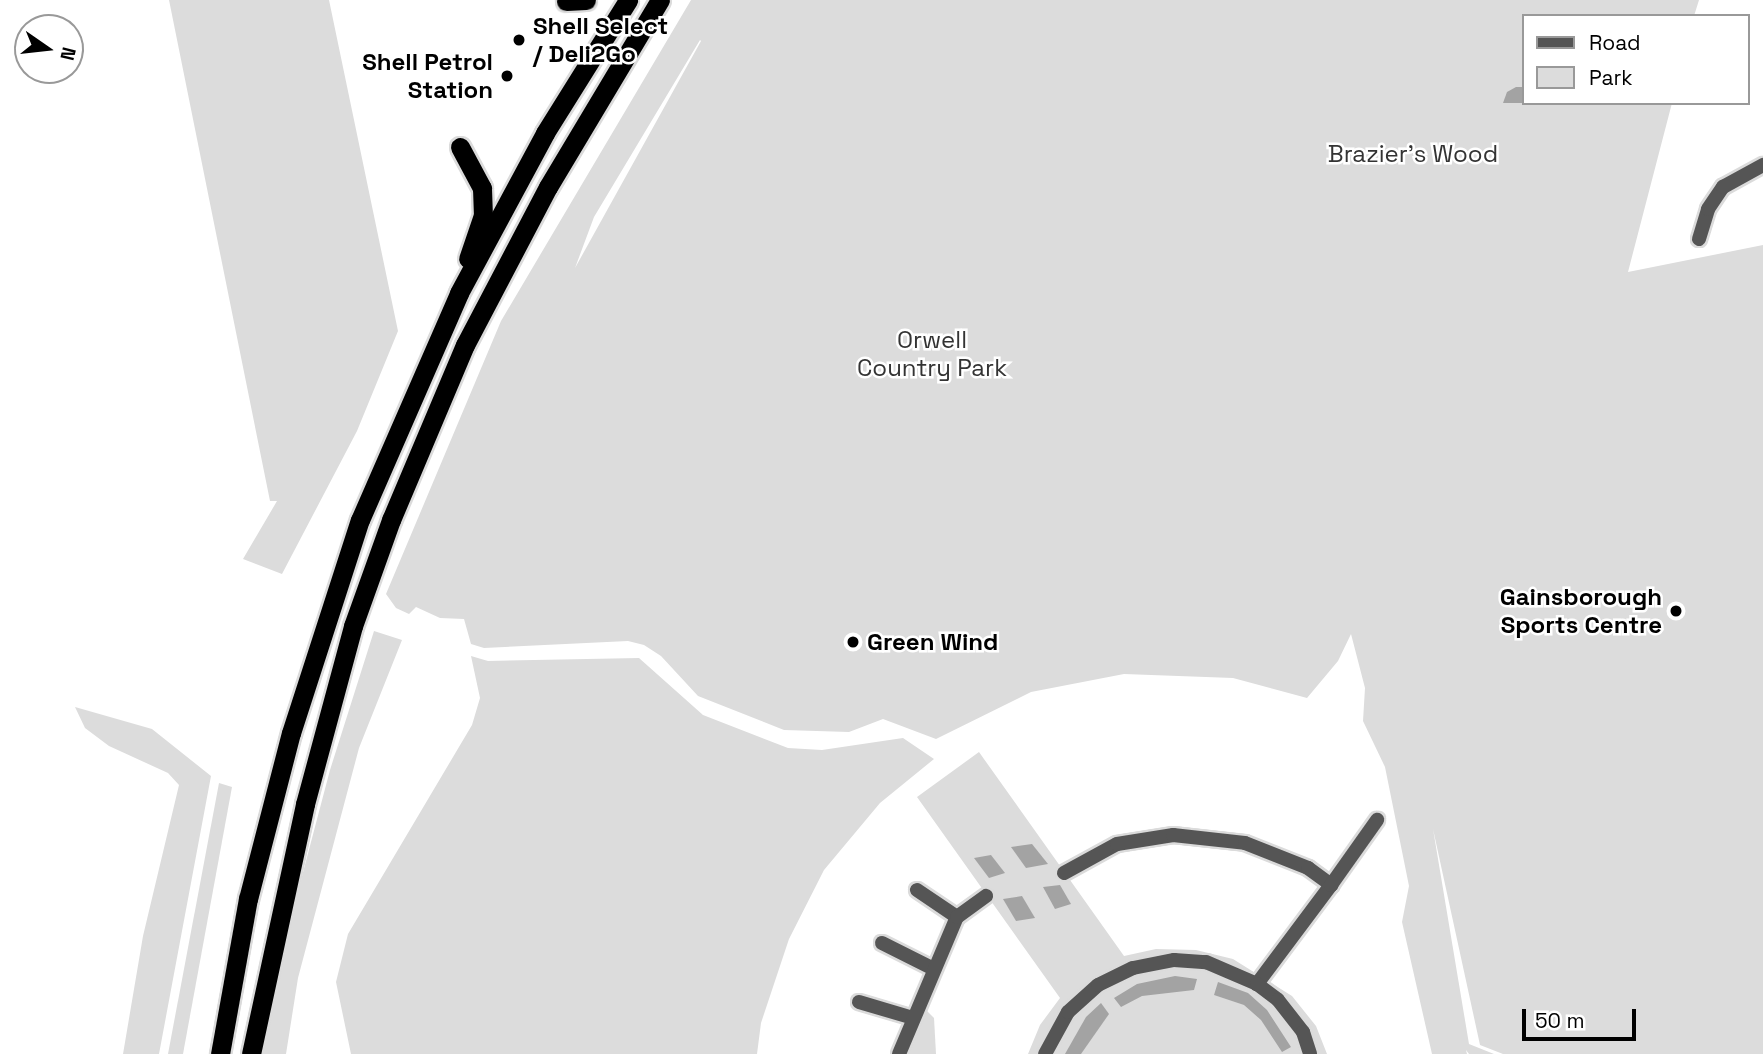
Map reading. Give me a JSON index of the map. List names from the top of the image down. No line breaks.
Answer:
{"parks":["Brazier's Wood","Orwell Country Park"],"places":["Shell Select / Deli2Go","Shell Petrol Station","Gainsborough Sports Centre","Green Wind"],"legend":["Road","Park"],"scale_bar":"50 m","north":"right"}
